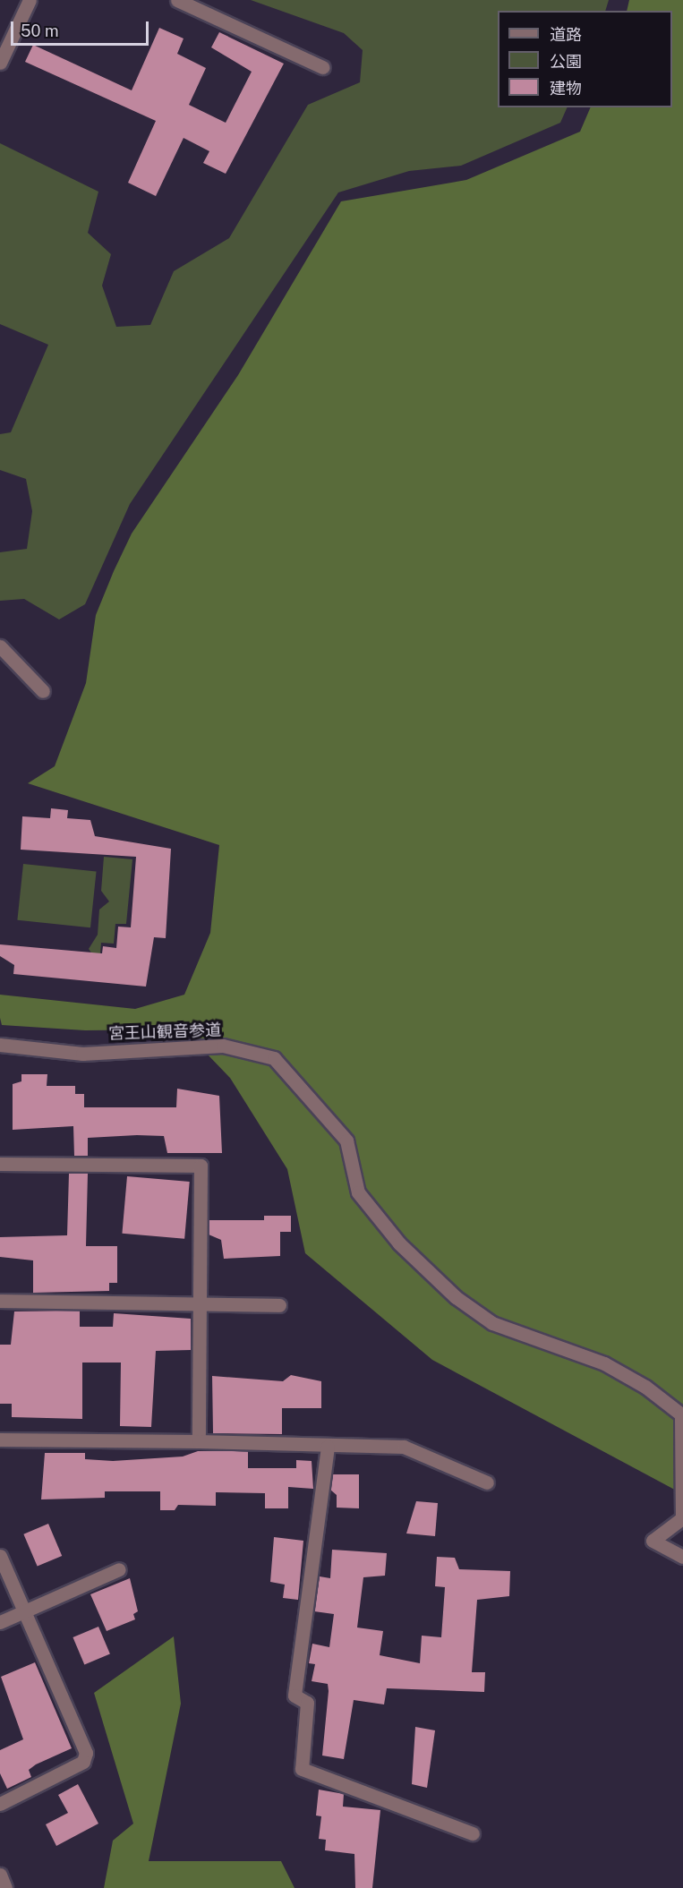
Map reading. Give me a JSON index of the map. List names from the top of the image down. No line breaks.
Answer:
{"streets":{"street":["宮王山観音参道"]},"legend":["道路","公園","建物"],"scale_bar":"50 m"}
